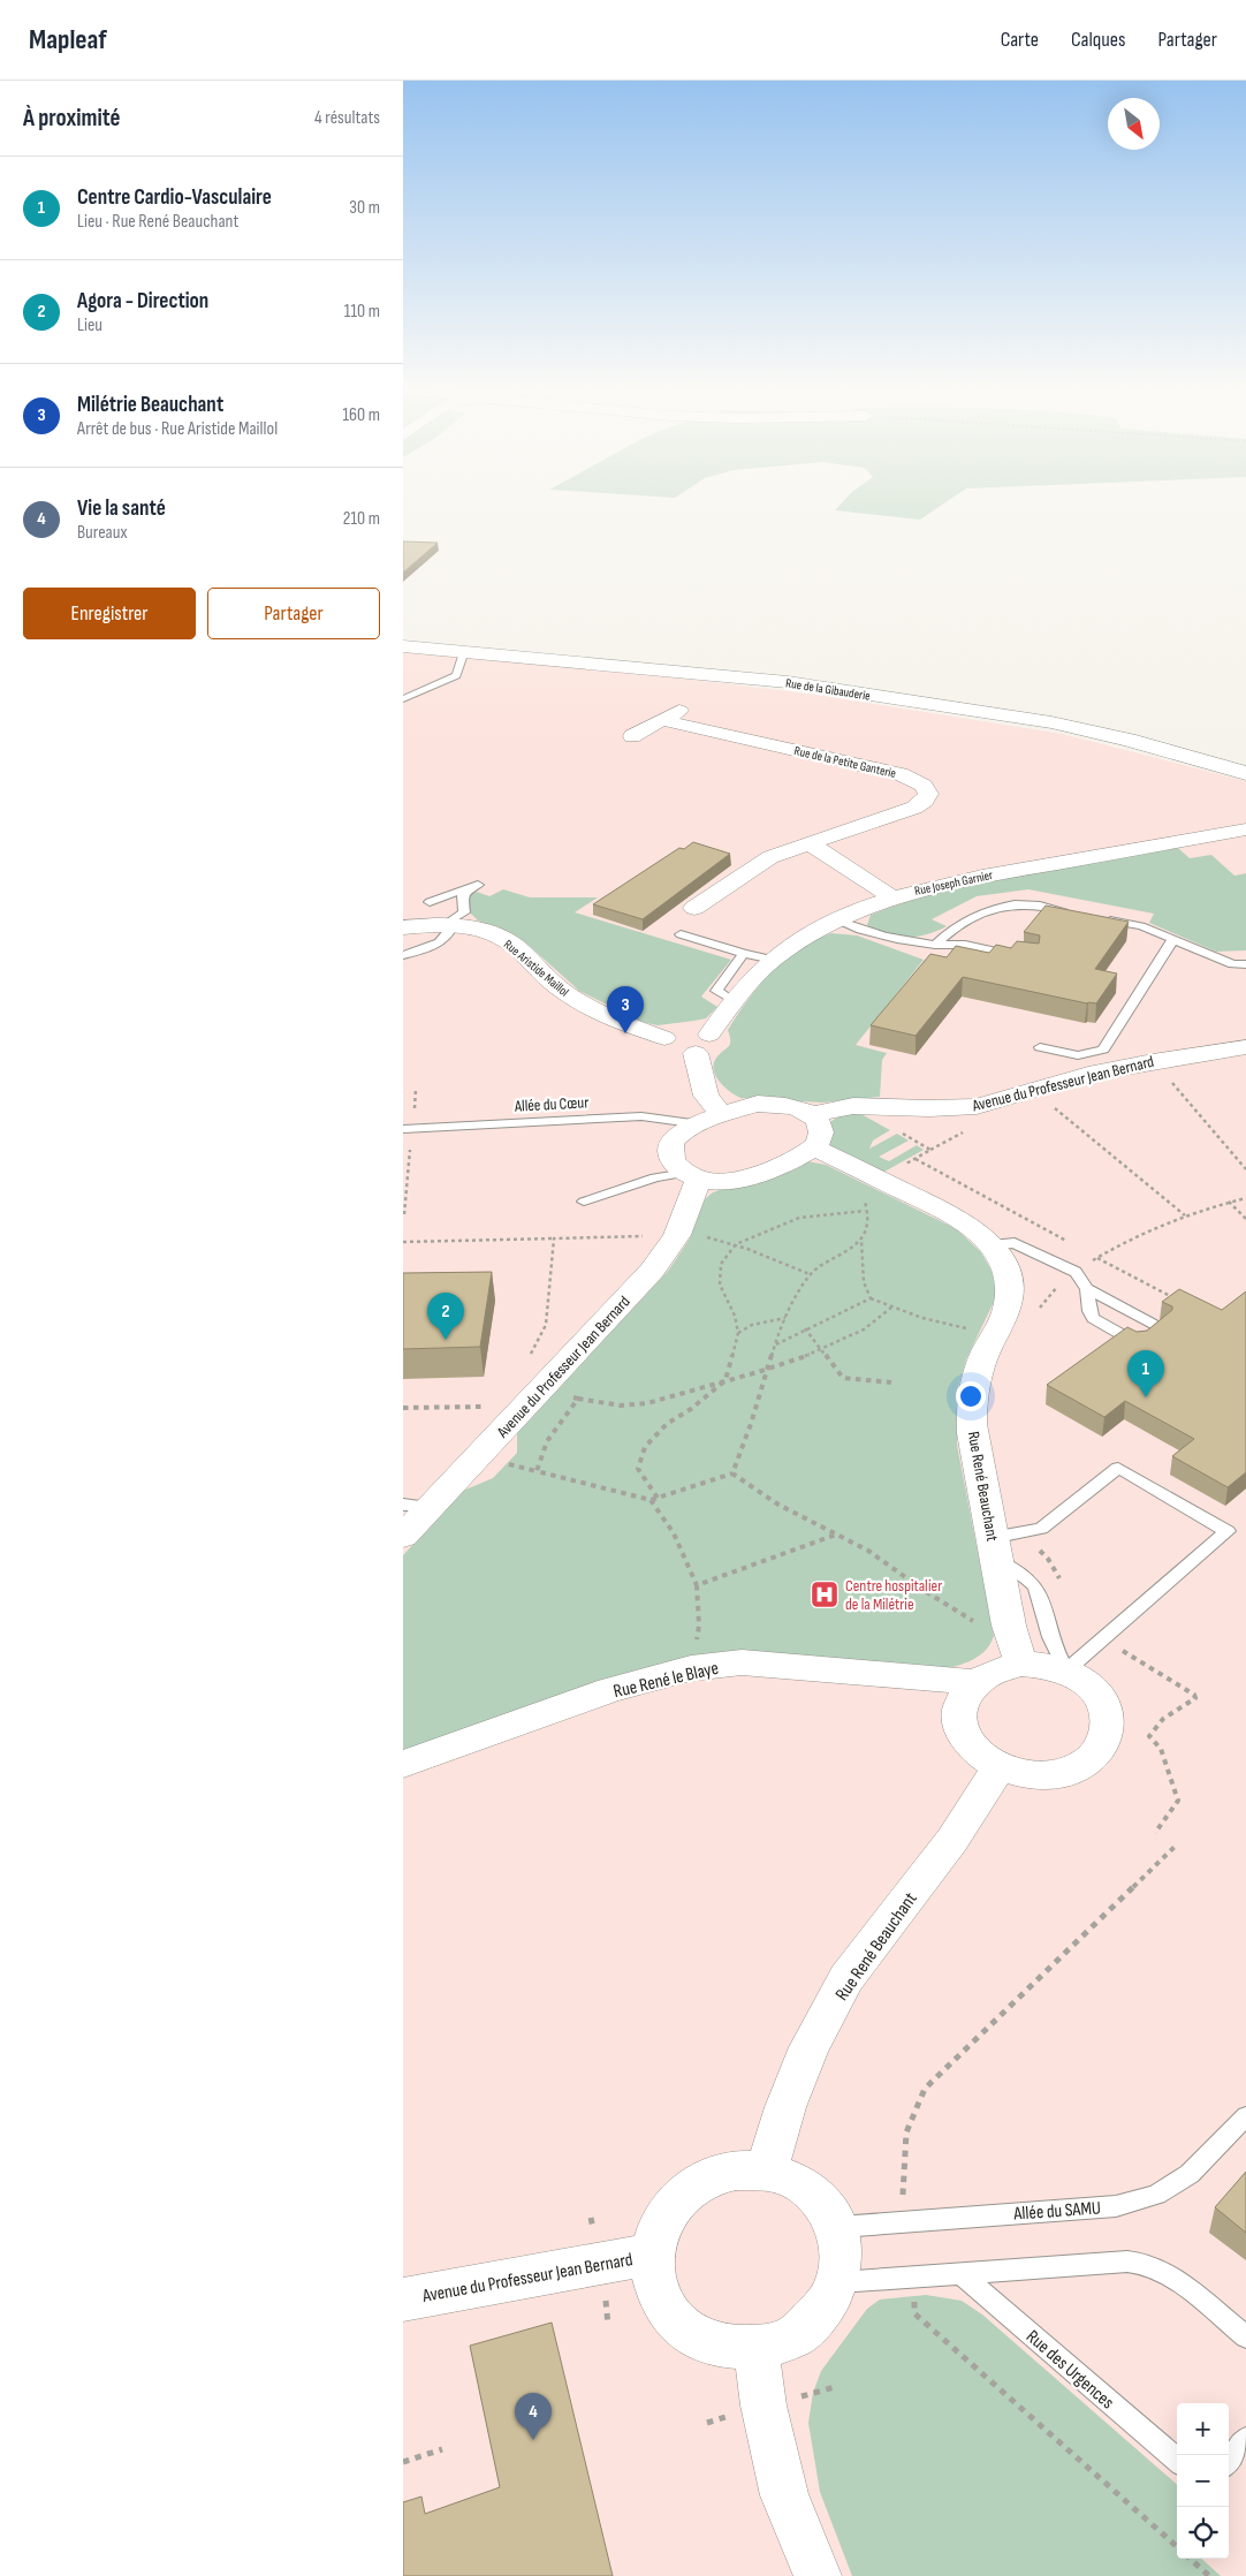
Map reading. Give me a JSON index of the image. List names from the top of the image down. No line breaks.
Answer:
{"streets":{"street":["Rue de la Gibauderie","Rue de la Petite Ganterie","Rue Joseph Garnier","Rue Aristide Maillol","Avenue du Professeur Jean Bernard","Rue René Beauchant","Rue René le Blaye"],"lane":["Allée du Cœur","Allée du SAMU","Rue des Urgences"]},"crossings":[["Rue Joseph Garnier","Allée du Cœur"],["Avenue du Professeur Jean Bernard","Rue René Beauchant"],["Avenue du Professeur Jean Bernard","Allée du SAMU"],["Rue René Beauchant","Rue René le Blaye"],["Rue René Beauchant","Allée du SAMU"]],"places":{"hospital":["Centre hospitalier de la Milétrie"]},"north":"bottom right","page":{"header":"Mapleaf","nav":["Carte","Calques","Partager"],"heading":["À proximité","4 résultats"],"list":[{"mark":"1","name":"Centre Cardio-Vasculaire","note":"Lieu · Rue René Beauchant","value":"30 m"},{"mark":"2","name":"Agora - Direction","note":"Lieu","value":"110 m"},{"mark":"3","name":"Milétrie Beauchant","note":"Arrêt de bus · Rue Aristide Maillol","value":"160 m"},{"mark":"4","name":"Vie la santé","note":"Bureaux","value":"210 m"}],"buttons":["Enregistrer","Partager"],"pins":["3","2","1","4"],"map_buttons":["+","−"]}}
